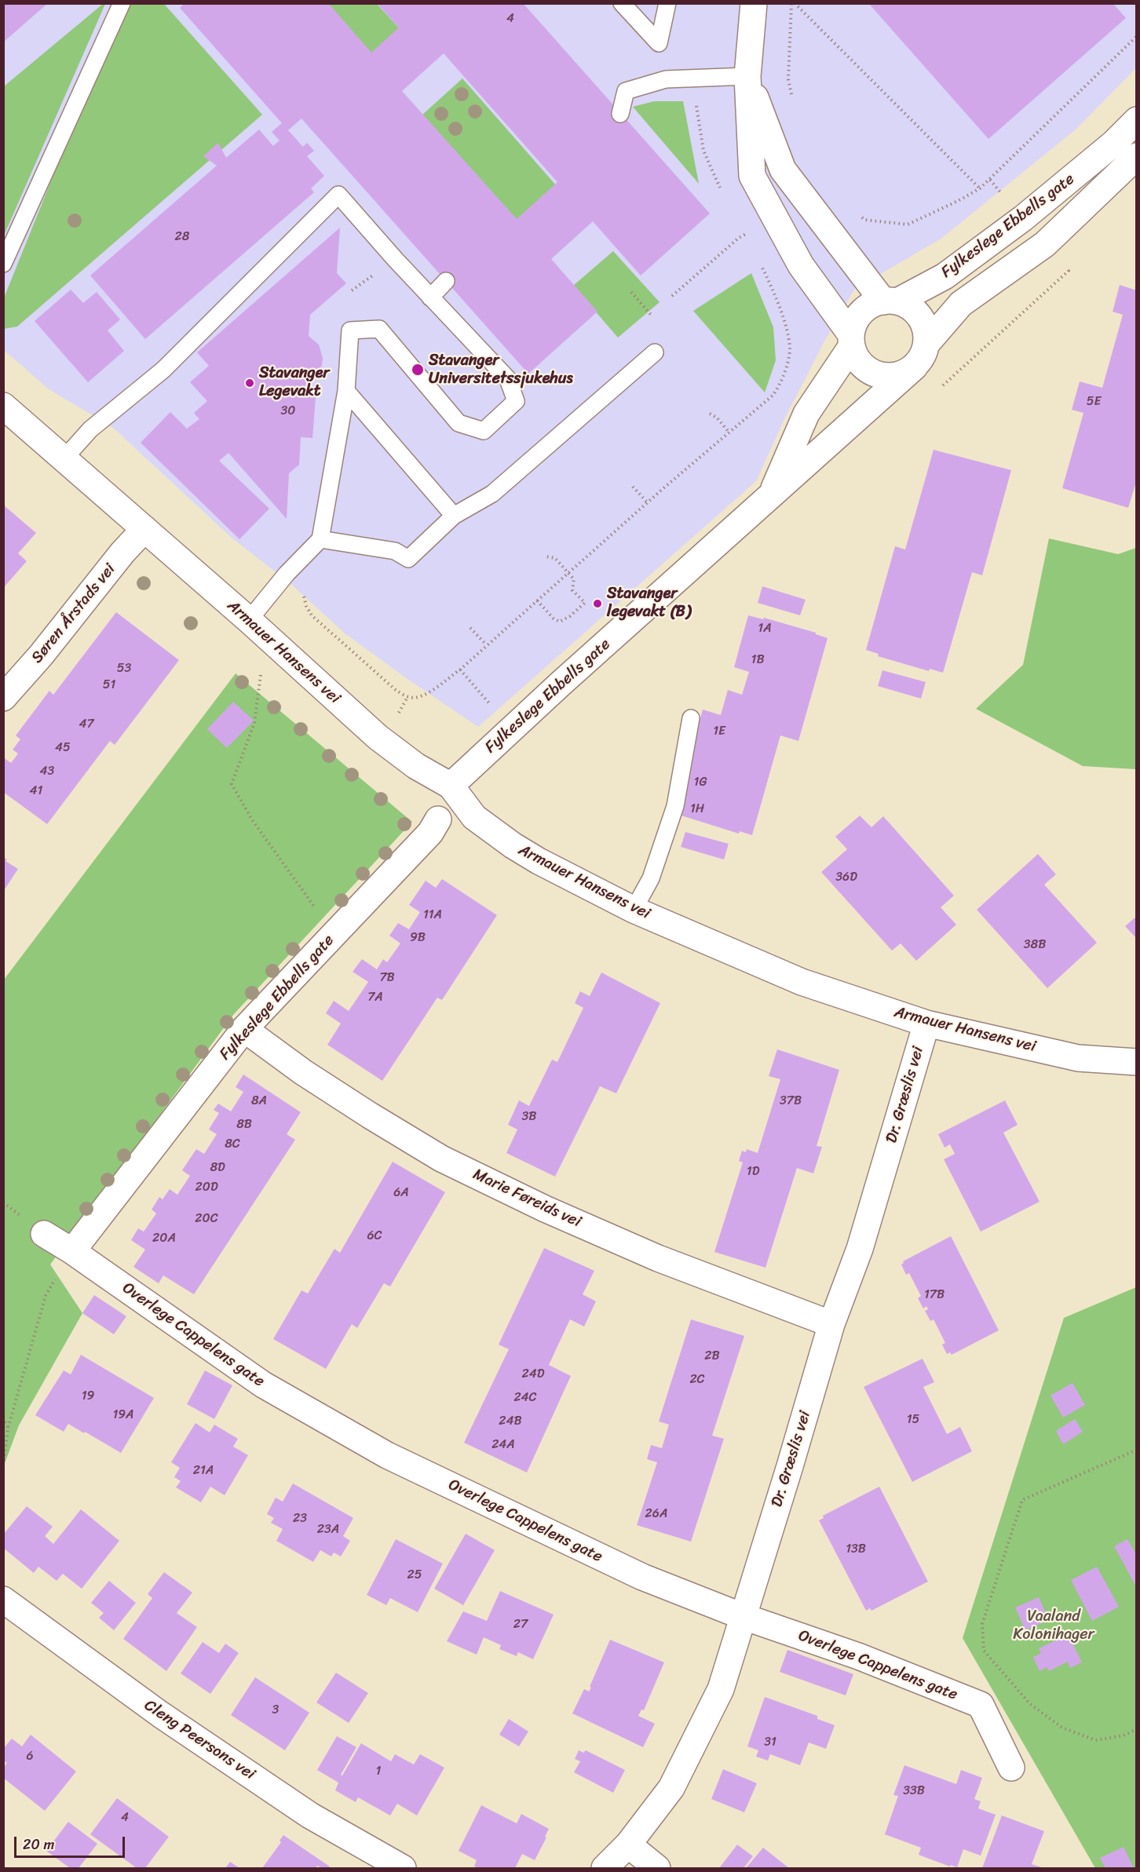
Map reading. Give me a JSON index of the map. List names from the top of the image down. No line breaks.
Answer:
{"streets":{"street":["Fylkeslege Ebbells gate","Søren Årstads vei","Armauer Hansens vei","Dr. Græslis vei","Marie Føreids vei","Overlege Cappelens gate","Cleng Peersons vei"]},"crossings":[["Fylkeslege Ebbells gate","Armauer Hansens vei"],["Fylkeslege Ebbells gate","Marie Føreids vei"],["Fylkeslege Ebbells gate","Overlege Cappelens gate"],["Søren Årstads vei","Armauer Hansens vei"],["Armauer Hansens vei","Dr. Græslis vei"],["Dr. Græslis vei","Marie Føreids vei"],["Dr. Græslis vei","Overlege Cappelens gate"]],"parks":["Vaaland Kolonihager"],"places":["Stavanger Universitetssjukehus","Stavanger Legevakt","Stavanger legevakt (B)"],"house_numbers":["4","28","5E","30","1A","1B","53","51","47","1E","45","43","1G","41","1H","36D","11A","9B","38B","7B","7A","8A","37B","3B","8B","8C","8D","1D","20D","6A","20C","6C","20A","17B","2B","24D","2C","19","24C","19A","15","24B","24A","21A","26A","23","23A","13B","25","27","3","31","6","1","33B","4"],"scale_bar":"20 m"}
